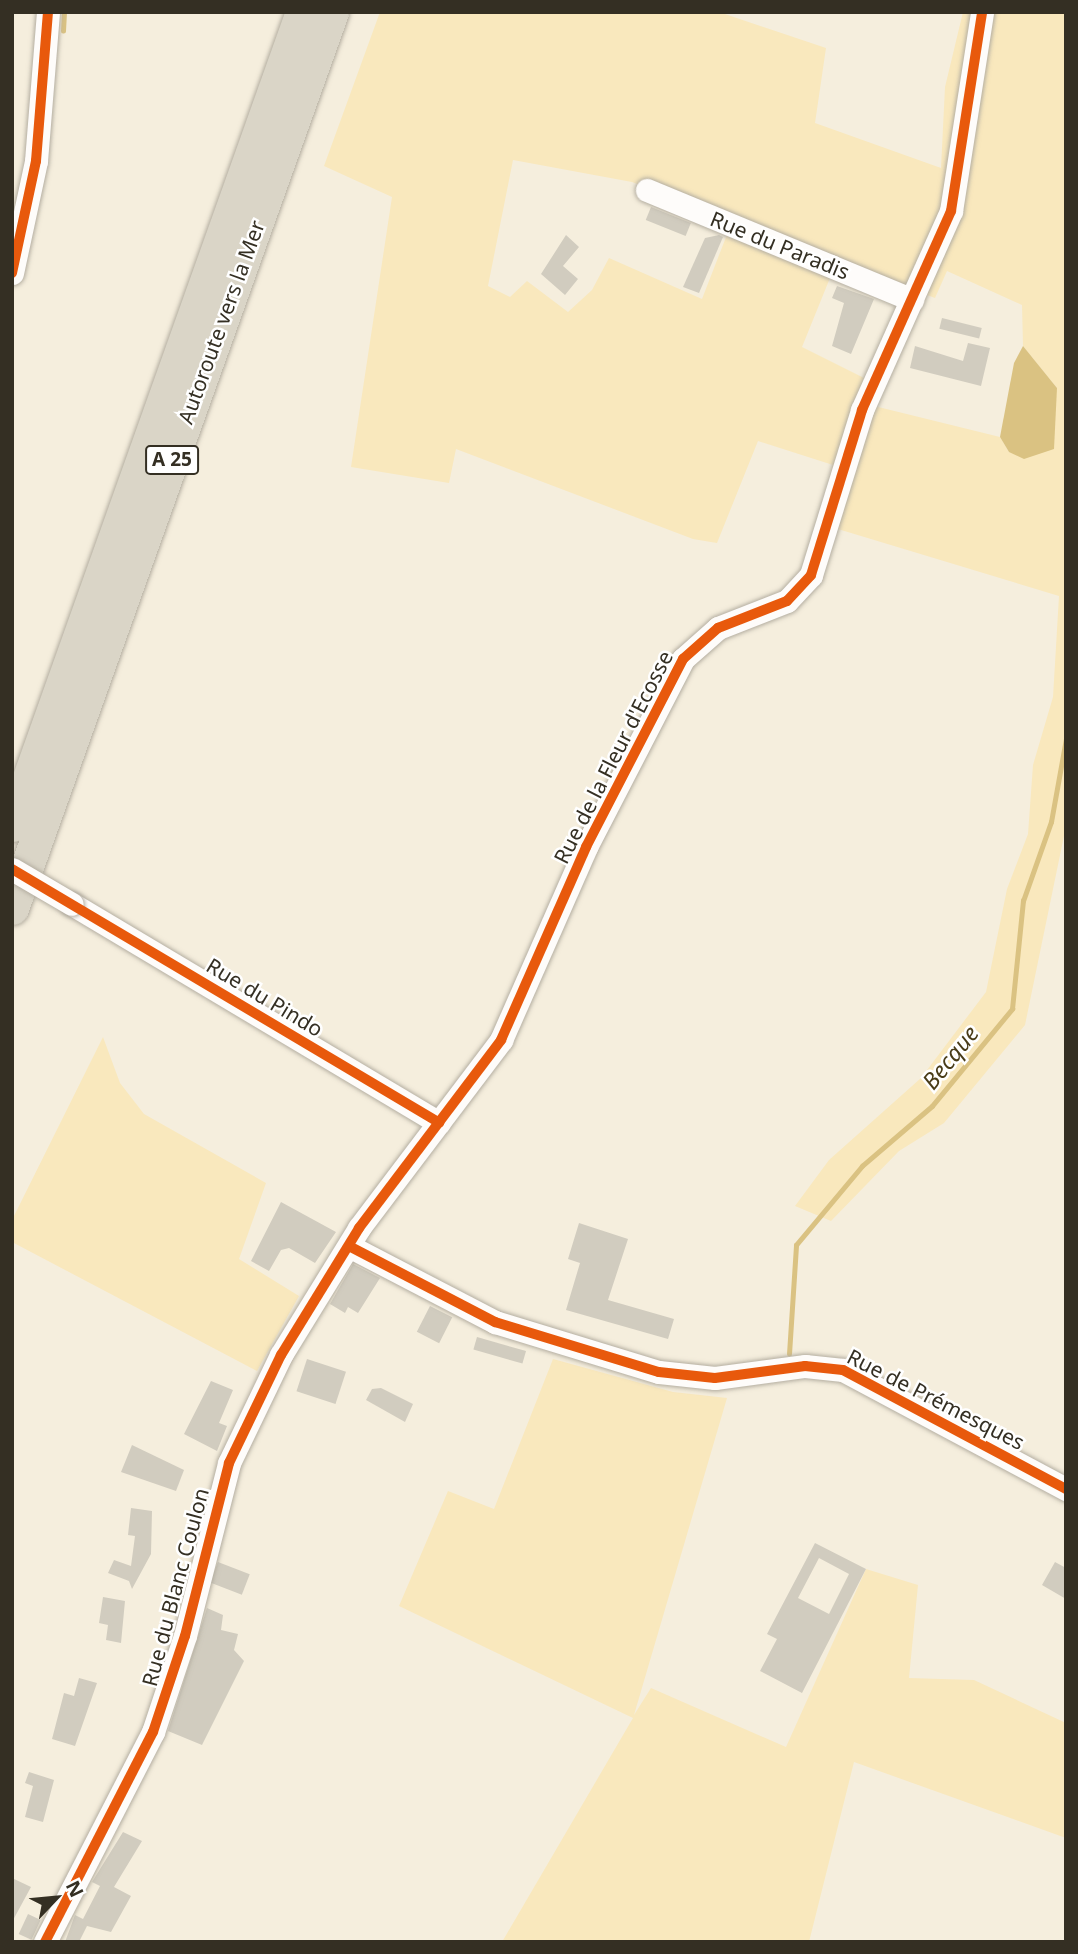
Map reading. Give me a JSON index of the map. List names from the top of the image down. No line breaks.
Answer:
{"streets":{"highway":["Autoroute vers la Mer","A 25"],"street":["Rue du Paradis","Rue de la Fleur d'Ecosse","Rue du Pindo","Rue de Prémesques","Rue du Blanc Coulon"]},"crossings":[["Rue du Paradis","Rue de la Fleur d'Ecosse"],["Rue de la Fleur d'Ecosse","Rue du Pindo"],["Rue de la Fleur d'Ecosse","Rue de Prémesques"],["Rue de la Fleur d'Ecosse","Rue du Blanc Coulon"],["Rue de Prémesques","Rue du Blanc Coulon"]],"water":["Becque"],"north":"top right"}
